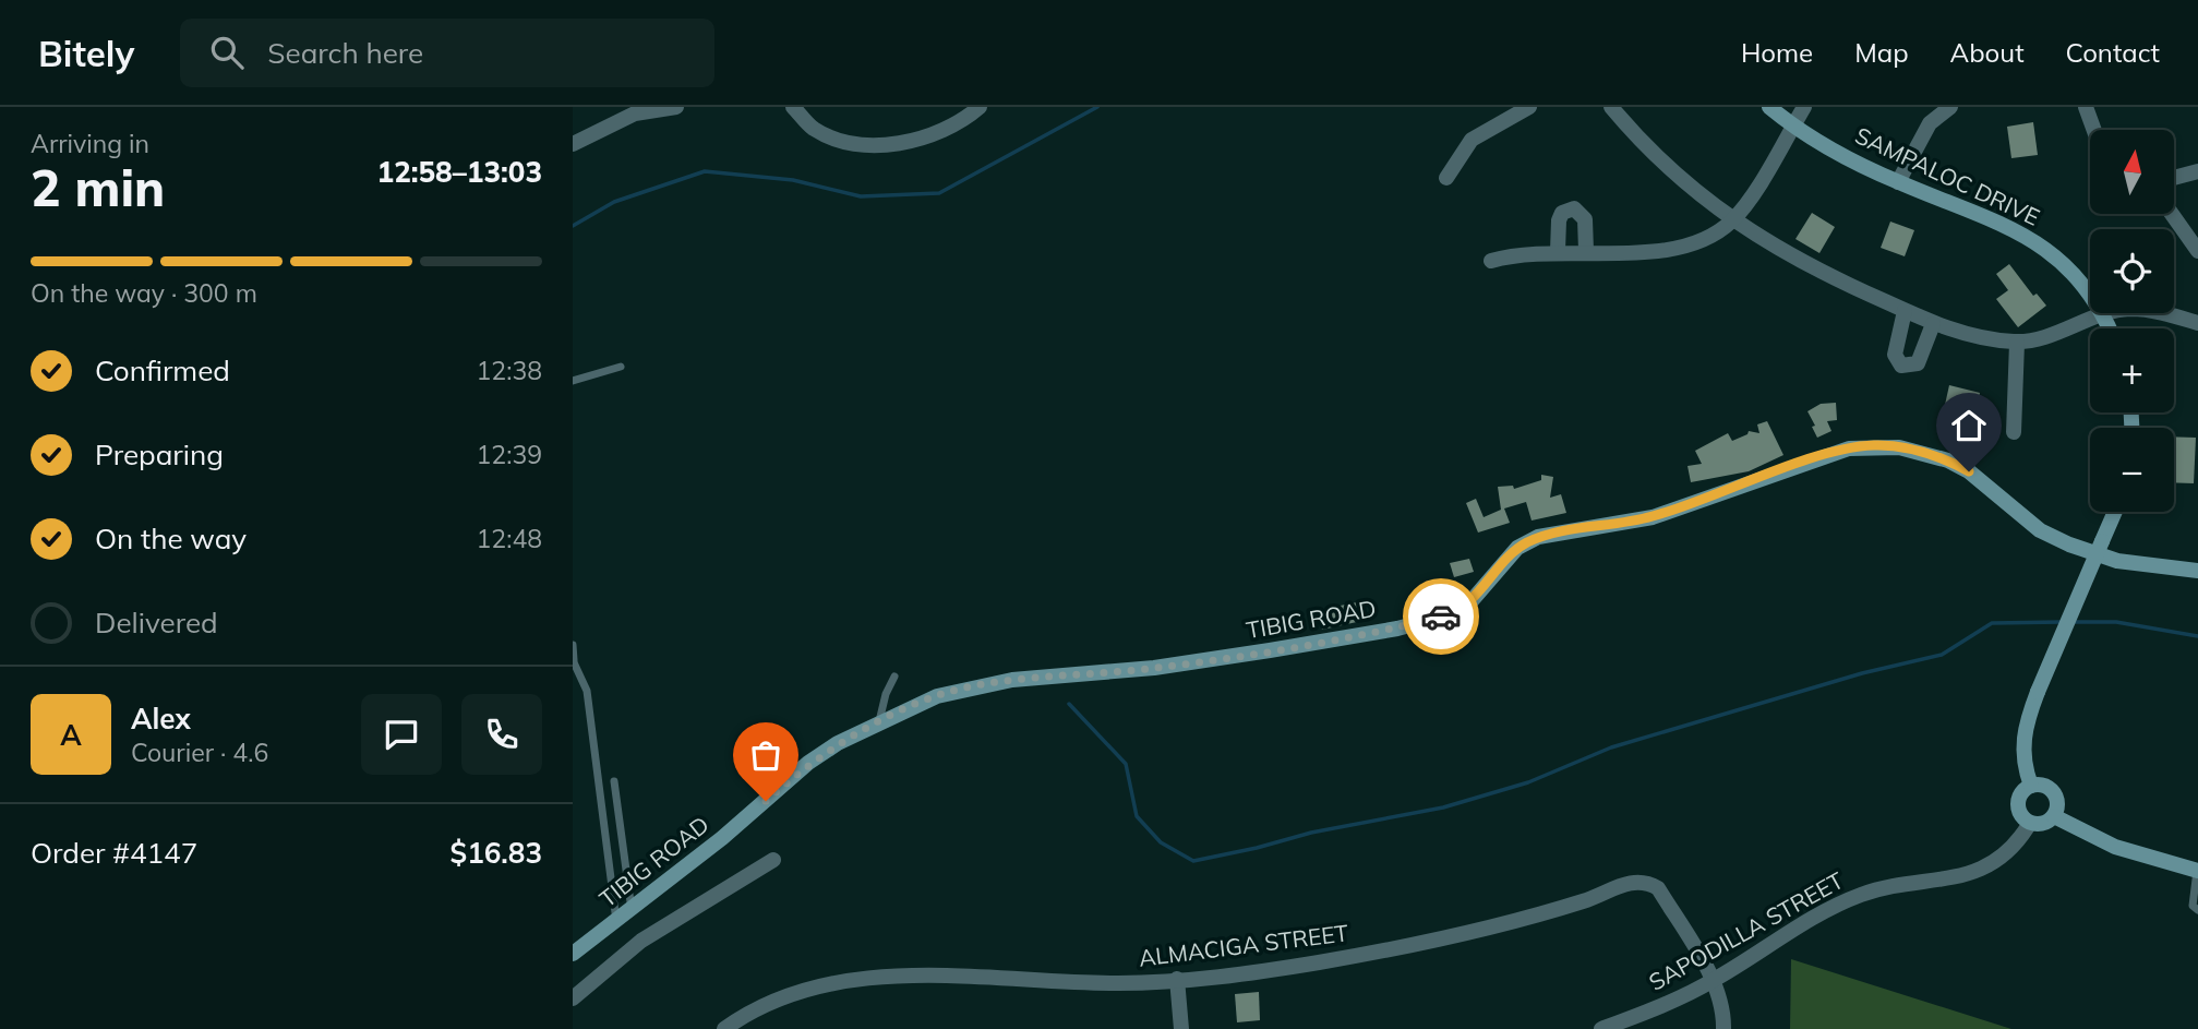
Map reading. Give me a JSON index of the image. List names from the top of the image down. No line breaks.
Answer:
{"streets":{"main road":["SAMPALOC DRIVE","TIBIG ROAD"],"street":["SAPODILLA STREET","ALMACIGA STREET"]},"crossings":[["SAPODILLA STREET","ALMACIGA STREET"]],"north":"top","page":{"header":"Bitely","search":"Search here","nav":["Home","Map","About","Contact"],"heading":["2 min","Arriving in","12:58–13:03"],"panel":["Alex","Courier · 4.6","Order #4147","$16.83"],"map_buttons":["+","−"],"bar":"On the way · 300 m","list":[["Confirmed","12:38"],["Preparing","12:39"],["On the way","12:48"],"Delivered"],"round":"A"}}
